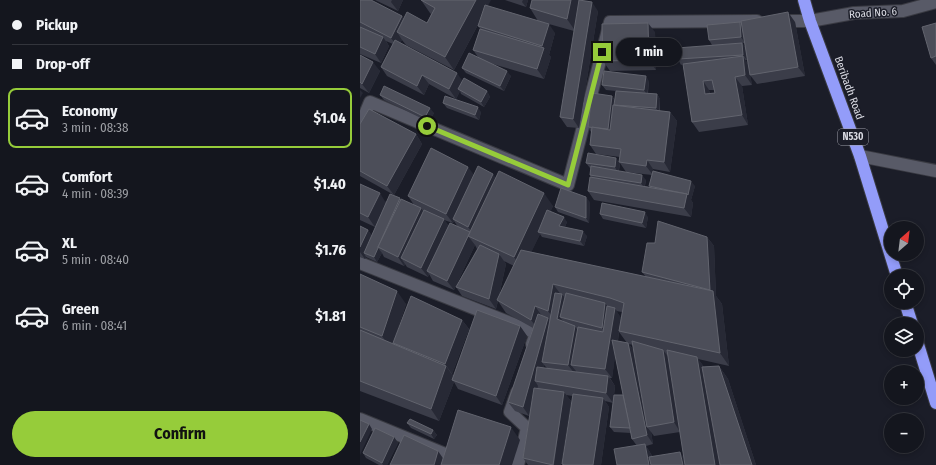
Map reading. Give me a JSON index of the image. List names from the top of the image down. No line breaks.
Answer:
{"streets":{"highway":["Beribadh Road","N530"],"street":["Road No. 6"]},"crossings":[["Road No. 6","Beribadh Road"]],"north":"top right","page":{"banner":["Pickup","Drop-off"],"bubble":"1 min","list":[{"name":"Economy","note":"3 min · 08:38","value":"$1.04"},{"name":"Comfort","note":"4 min · 08:39","value":"$1.40"},{"name":"XL","note":"5 min · 08:40","value":"$1.76"},{"name":"Green","note":"6 min · 08:41","value":"$1.81"}],"map_buttons":["+","−"],"buttons":"Confirm"}}
